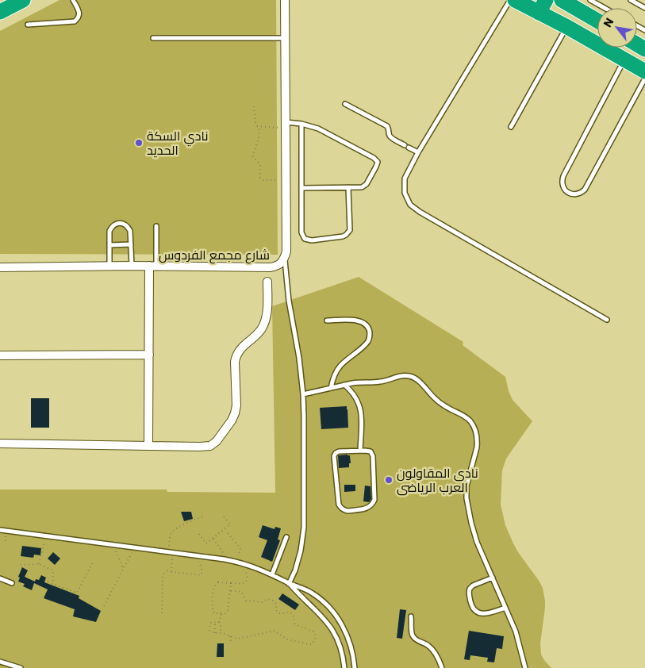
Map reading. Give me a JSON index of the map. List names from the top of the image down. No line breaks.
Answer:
{"streets":{"street":["شارع مجمع الفردوس"]},"places":["نادي السكة الحديد","نادى المقاولون العرب الرياضى"],"north":"top left"}
